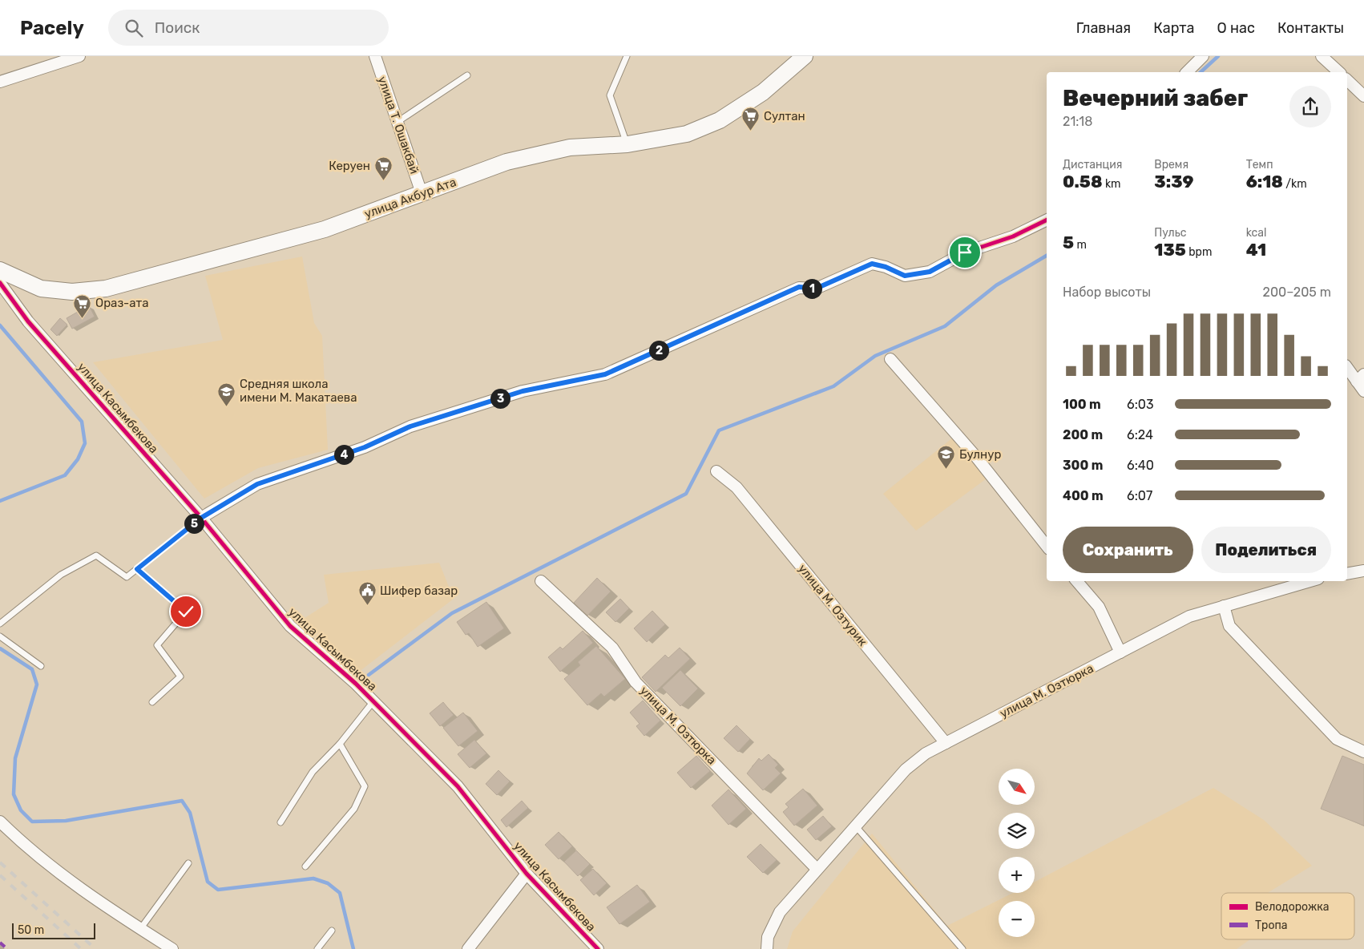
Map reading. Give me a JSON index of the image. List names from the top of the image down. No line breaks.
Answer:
{"streets":{"main road":["улица Акбур Ата"],"street":["улица Т. Ошакбай","улица Касымбекова","улица М. Озтурик","улица М. Озтюрка"]},"crossings":[["улица Т. Ошакбай","улица Акбур Ата"],["улица М. Озтурик","улица М. Озтюрка"]],"places":{"supermarket":["Султан","Керуен","Ораз-ата"],"school or university":["Средняя школа имени М. Макатаева","Булнур"],"public building":["Шифер базар"]},"legend":["Велодорожка","Тропа"],"scale_bar":"50 m","north":"bottom right","page":{"header":"Pacely","search":"Поиск","nav":["Главная","Карта","О нас","Контакты"],"heading":["Вечерний забег","21:18"],"stats":[["Дистанция","0.58 km"],["Время","3:39"],["Темп","6:18 /km"],["5 m"],["Пульс","135 bpm"],["kcal","41"]],"chart":["Набор высоты","200–205 m"],"pins":["1","2","3","4","5"],"list":[{"name":"100 m","note":"6:03"},{"name":"200 m","note":"6:24"},{"name":"300 m","note":"6:40"},{"name":"400 m","note":"6:07"}],"buttons":["Сохранить","Поделиться"],"map_buttons":["+","−"],"scale":"50 m"}}
